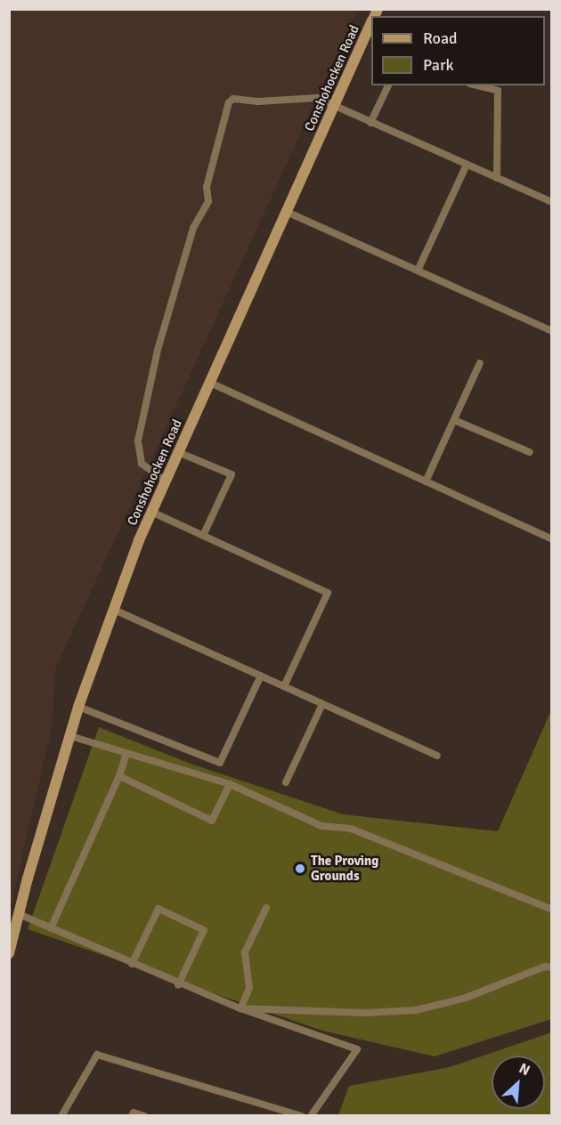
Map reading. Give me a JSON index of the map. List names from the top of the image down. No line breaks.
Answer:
{"streets":{"main road":["Conshohocken Road"]},"places":["The Proving Grounds"],"legend":["Road","Park"],"north":"top right"}
